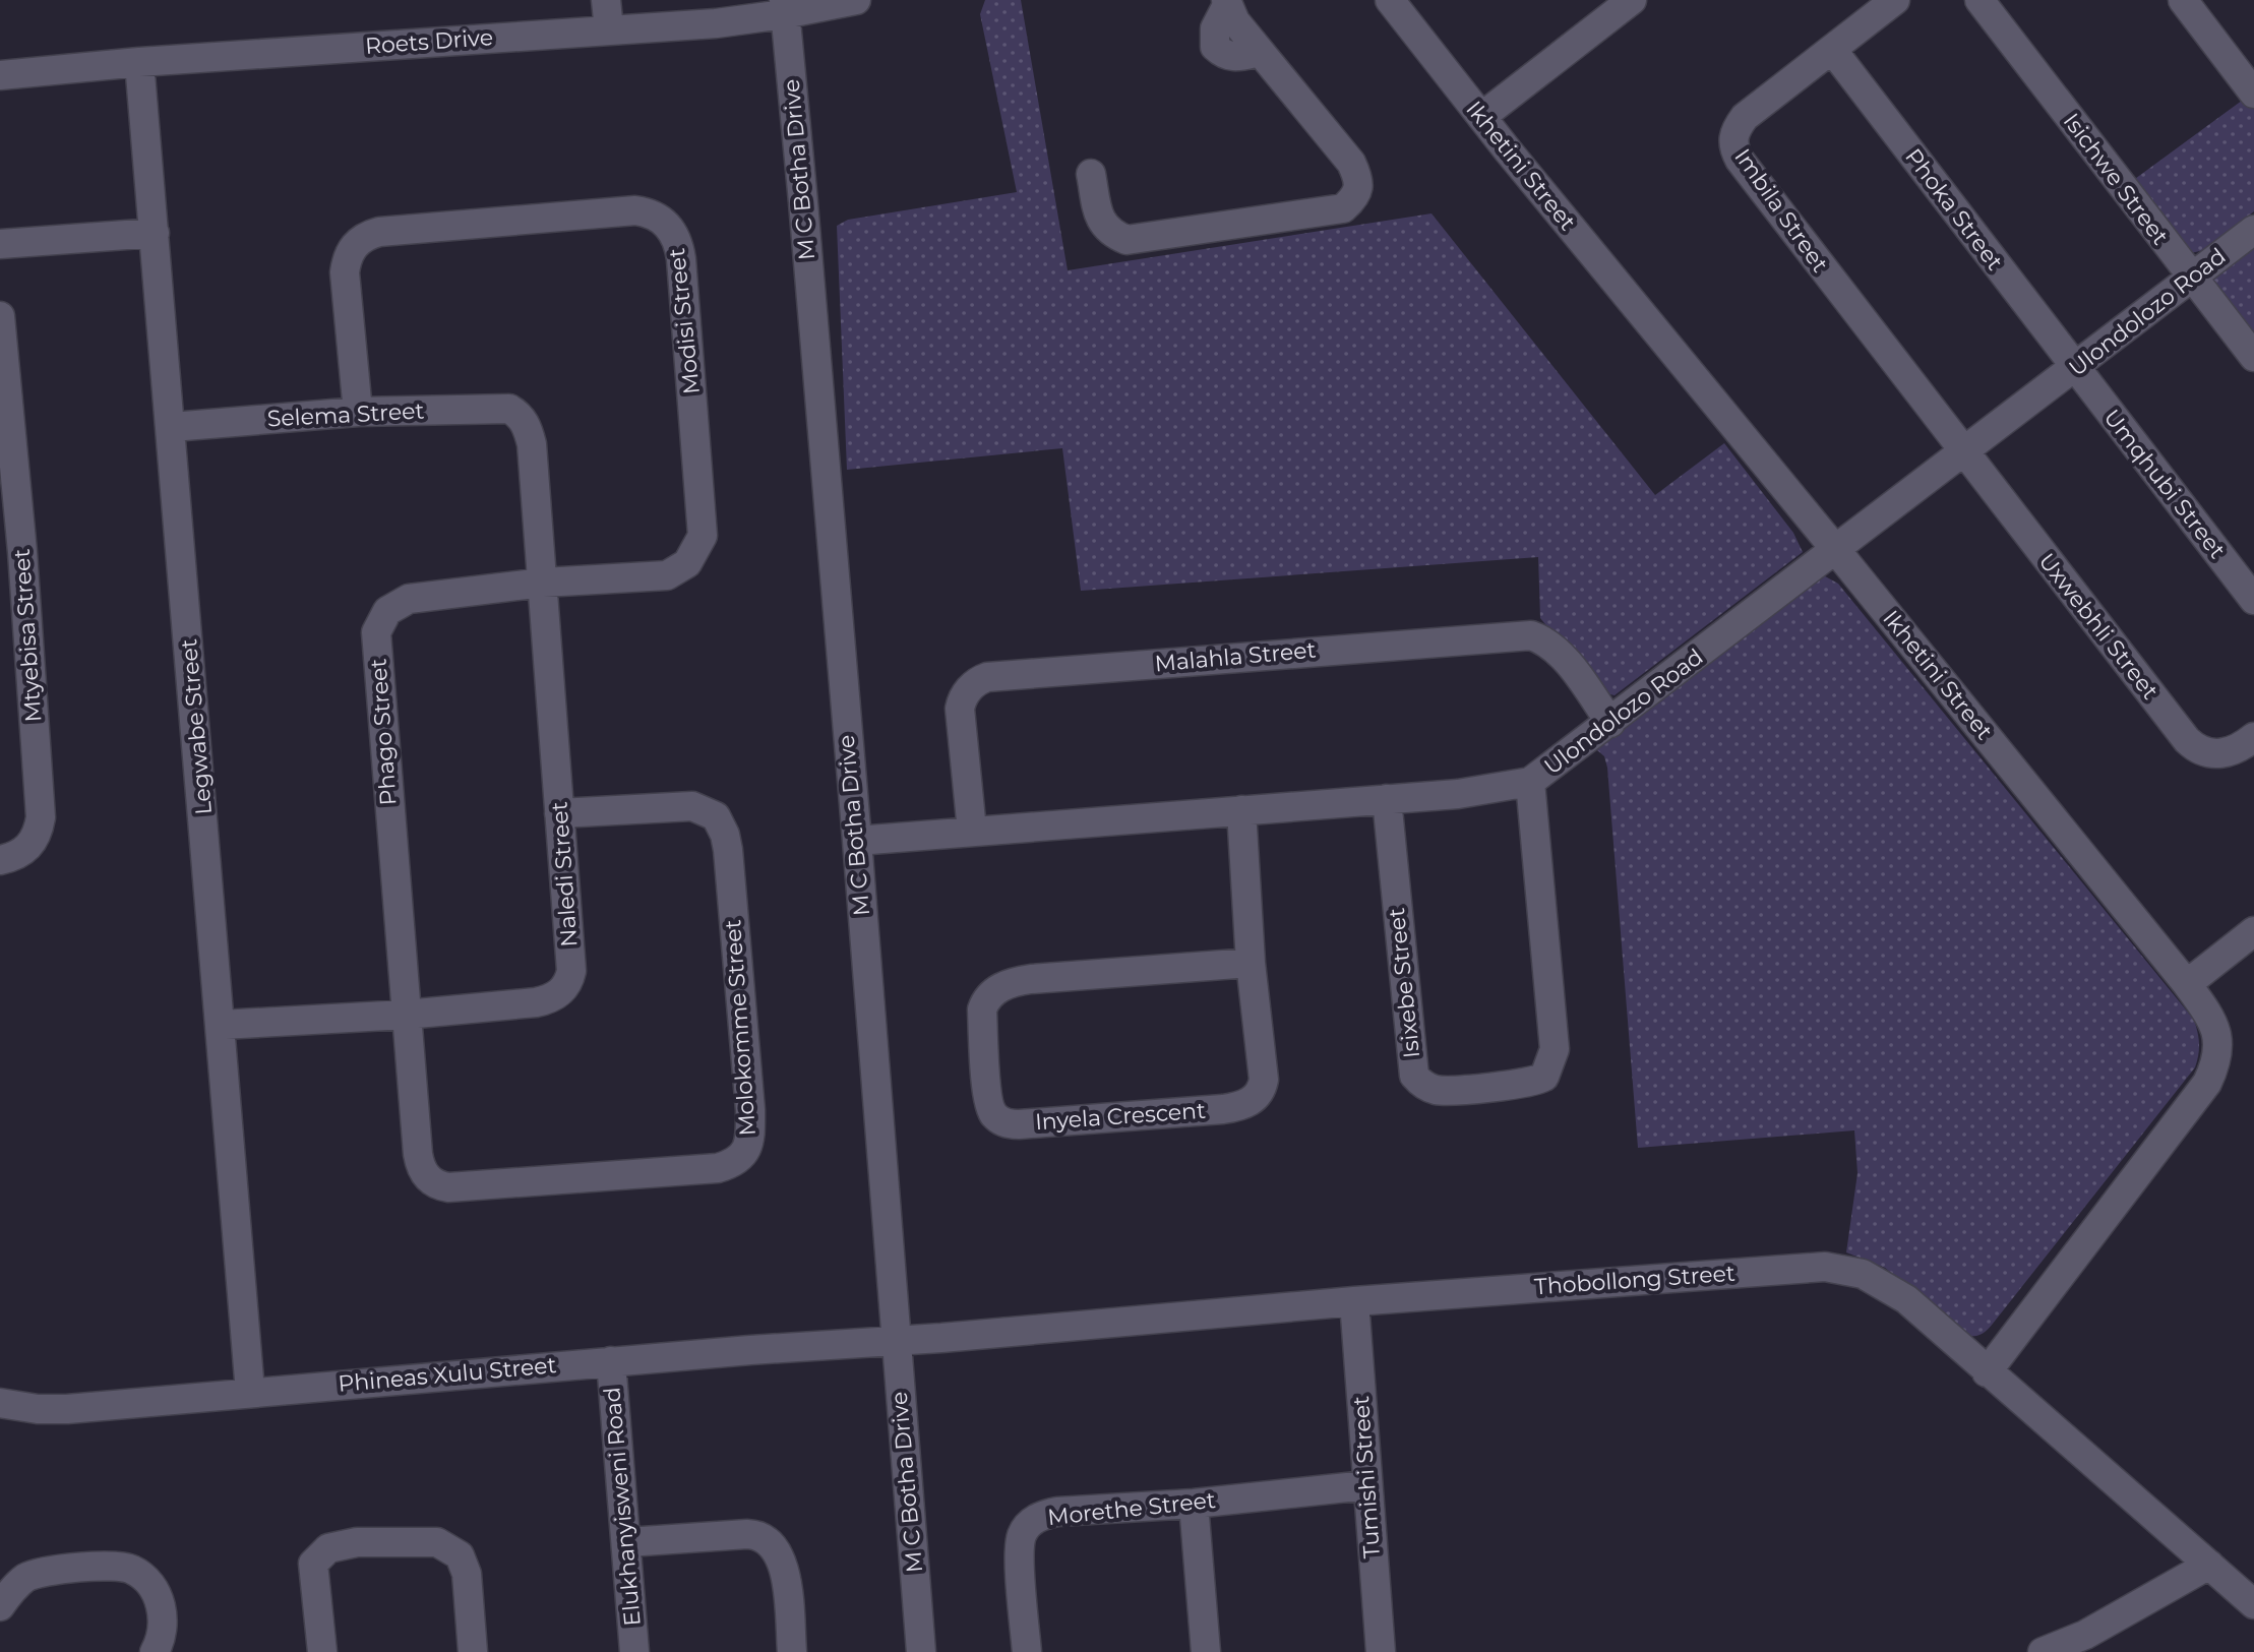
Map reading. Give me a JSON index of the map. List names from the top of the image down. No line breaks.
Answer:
{"streets":{"street":["Roets Drive","Ikhetini Street","M C Botha Drive","Isichwe Street","Phoka Street","Imbila Street","Ulondolozo Road","Modisi Street","Selema Street","Umqhubi Street","Uxwebhli Street","Mtyebisa Street","Malahla Street","Legwabe Street","Phago Street","Naledi Street","Isixebe Street","Molokomme Street","Inyela Crescent","Thobollong Street","Phineas Xulu Street","Tumishi Street","Elukhanyisweni Road","Morethe Street"]},"crossings":[["Roets Drive","M C Botha Drive"],["Roets Drive","Legwabe Street"],["Ikhetini Street","Ulondolozo Road"],["Ikhetini Street","Thobollong Street"],["M C Botha Drive","Ulondolozo Road"],["M C Botha Drive","Thobollong Street"],["M C Botha Drive","Phineas Xulu Street"],["Isichwe Street","Ulondolozo Road"],["Phoka Street","Imbila Street"],["Phoka Street","Ulondolozo Road"],["Phoka Street","Umqhubi Street"],["Imbila Street","Ulondolozo Road"],["Imbila Street","Uxwebhli Street"],["Ulondolozo Road","Umqhubi Street"],["Ulondolozo Road","Uxwebhli Street"],["Ulondolozo Road","Malahla Street"],["Ulondolozo Road","Isixebe Street"],["Ulondolozo Road","Inyela Crescent"],["Modisi Street","Selema Street"],["Modisi Street","Phago Street"],["Modisi Street","Naledi Street"],["Selema Street","Legwabe Street"],["Selema Street","Naledi Street"],["Legwabe Street","Naledi Street"],["Legwabe Street","Phineas Xulu Street"],["Phago Street","Naledi Street"],["Phago Street","Molokomme Street"],["Naledi Street","Molokomme Street"],["Thobollong Street","Phineas Xulu Street"],["Thobollong Street","Tumishi Street"],["Phineas Xulu Street","Elukhanyisweni Road"],["Tumishi Street","Morethe Street"]]}
